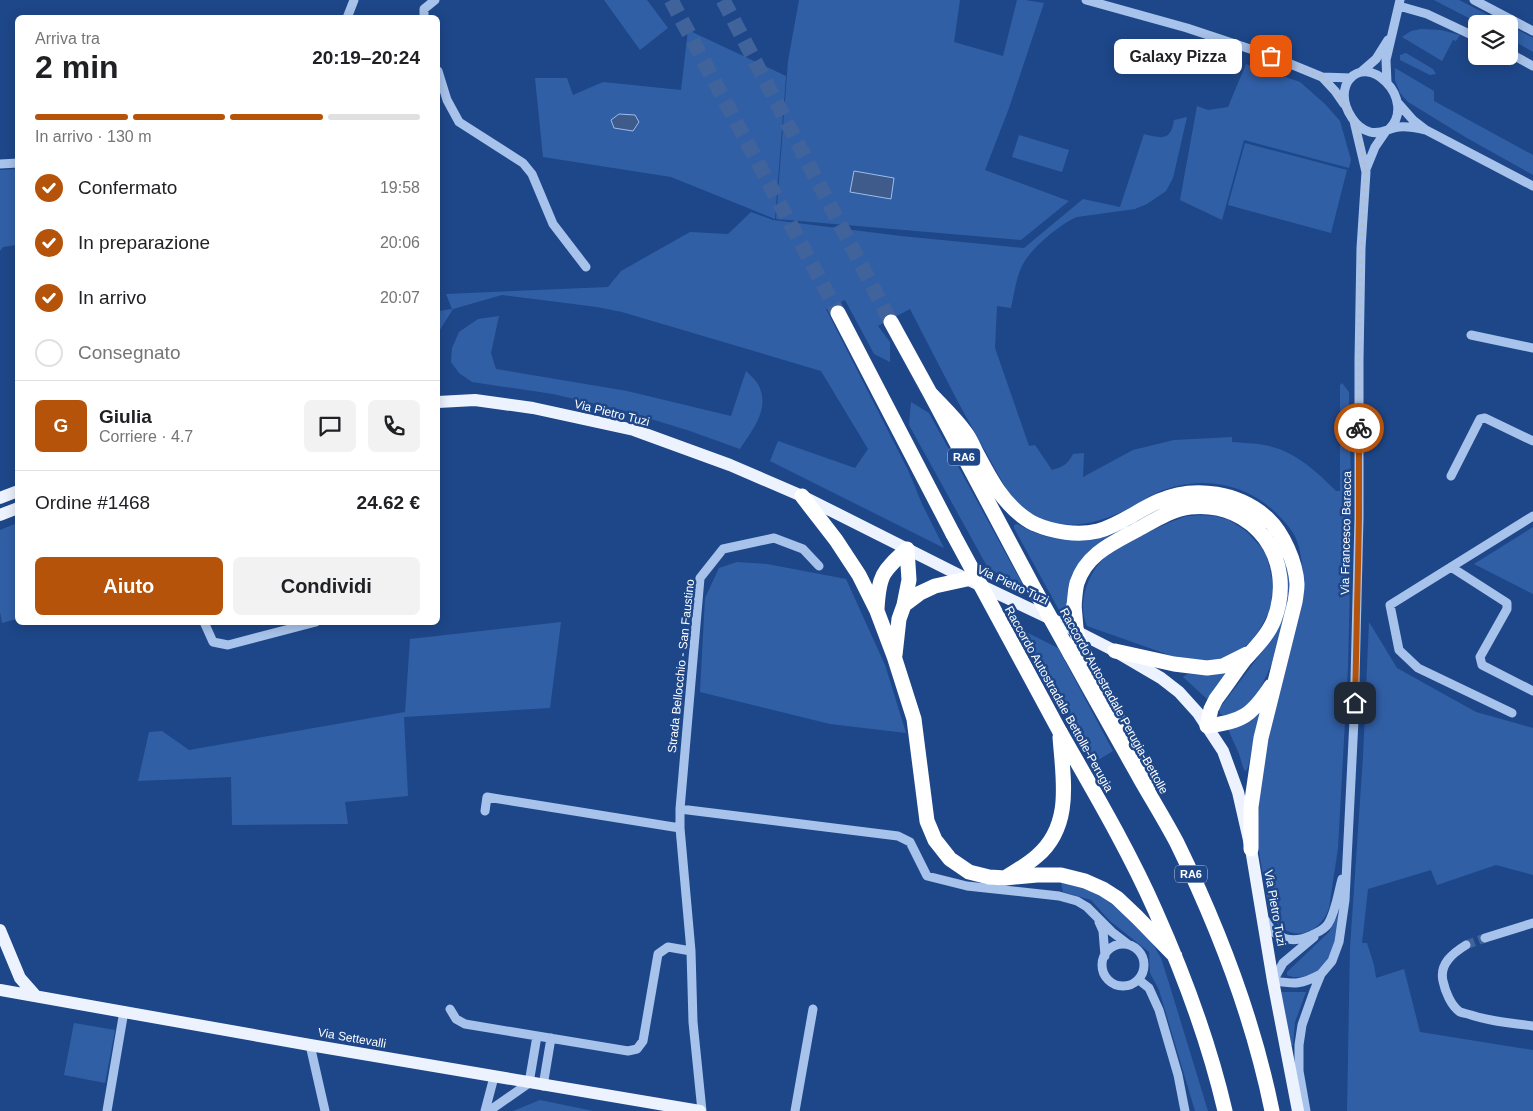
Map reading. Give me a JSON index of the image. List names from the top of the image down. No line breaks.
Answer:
{"streets":{"highway":["RA6","Raccordo Autostradale Bettolle-Perugia","Raccordo Autostradale Perugia-Bettolle"],"main road":["Via Pietro Tuzi","Via Settevalli"],"street":["Via Francesco Baracca","Strada Bellocchio - San Faustino"]},"crossings":[["Strada Bellocchio - San Faustino","Via Settevalli"]],"places":["Galaxy Pizza"],"page":{"heading":["2 min","Arriva tra","20:19–20:24"],"panel":["Giulia","Corriere · 4.7","Ordine #1468","24.62 €"],"bubble":"Galaxy Pizza","bar":"In arrivo · 130 m","list":[["Confermato","19:58"],["In preparazione","20:06"],["In arrivo","20:07"],"Consegnato"],"round":"G","buttons":["Aiuto","Condividi"]}}
